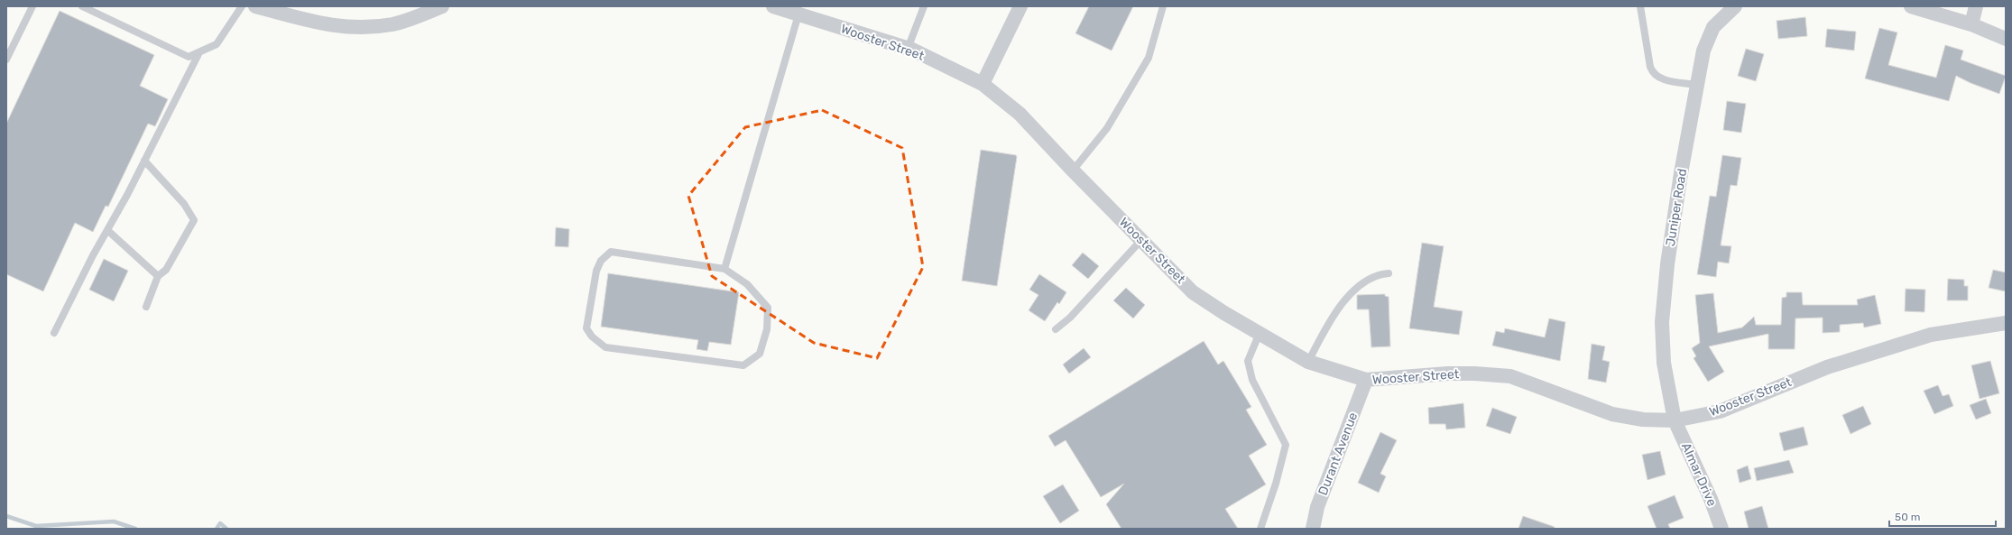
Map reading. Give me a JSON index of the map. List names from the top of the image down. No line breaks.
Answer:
{"streets":{"street":["Wooster Street","Juniper Road","Durant Avenue","Almar Drive"]},"crossings":[["Wooster Street","Juniper Road"],["Wooster Street","Durant Avenue"],["Wooster Street","Almar Drive"],["Juniper Road","Almar Drive"]],"scale_bar":"50 m"}
